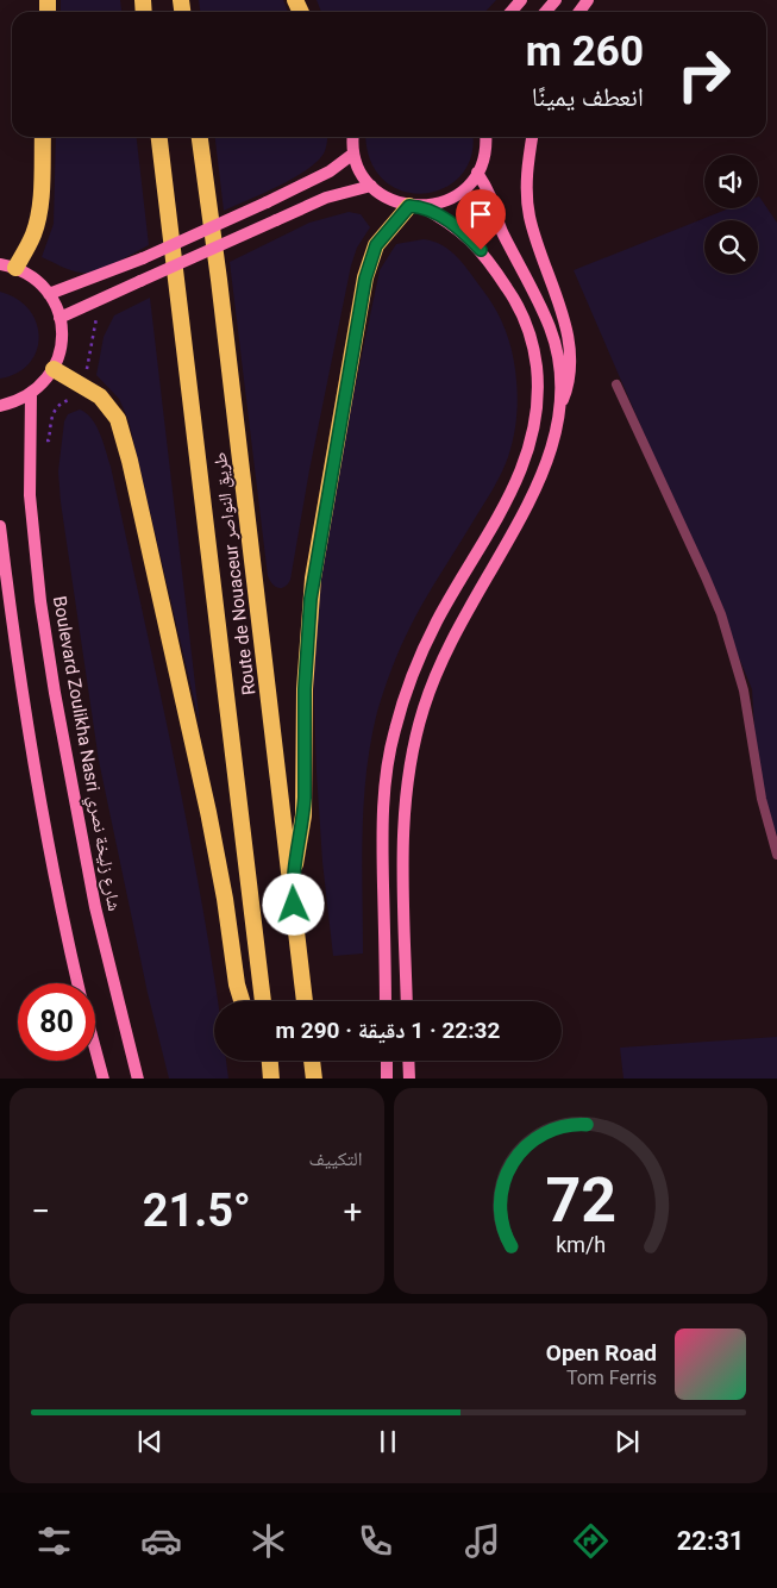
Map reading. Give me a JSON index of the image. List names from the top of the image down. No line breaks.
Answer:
{"streets":{"highway":["Route de Nouaceur طريق النواصر"],"main road":["Boulevard Zoulikha Nasri شارع زليخة نصري"]},"page":{"turn":["260 m","انعطف يمينًا"],"limit":"80","trip":"22:32 · 1 دقيقة · 290 m","tile":"التكييف","heat":["−","21.5°","+"],"song":["Open Road","Tom Ferris"],"tabs":"22:31","gauge":["72","km/h"]}}
